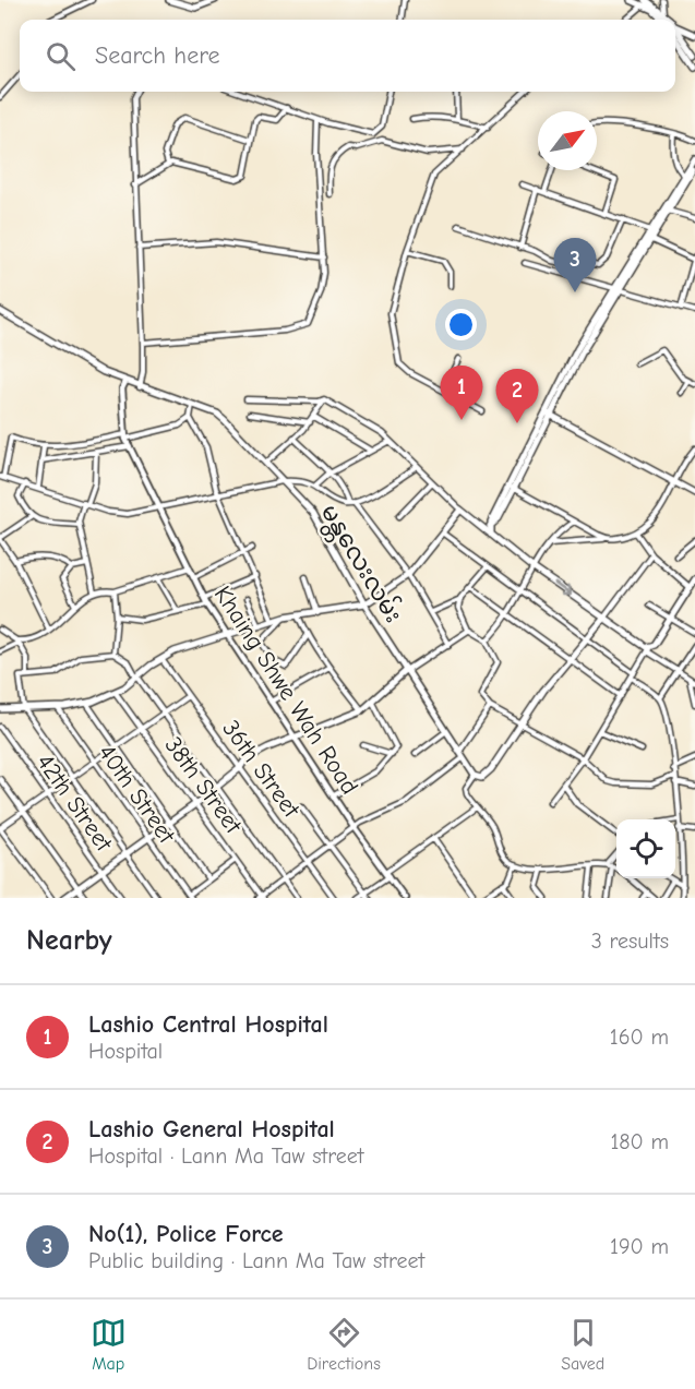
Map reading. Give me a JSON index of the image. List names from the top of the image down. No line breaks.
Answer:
{"streets":{"main road":["မန္တလေးလမ်း"],"street":["Khaing Shwe Wah Road","36th Street","38th Street","40th Street","42th Street"]},"crossings":[["မန္တလေးလမ်း","Khaing Shwe Wah Road"]],"north":"top right","page":{"search":"Search here","pins":["3","1","2"],"heading":["Nearby","3 results"],"list":[{"mark":"1","name":"Lashio Central Hospital","note":"Hospital","value":"160 m"},{"mark":"2","name":"Lashio General Hospital","note":"Hospital · Lann Ma Taw street","value":"180 m"},{"mark":"3","name":"No(1), Police Force","note":"Public building · Lann Ma Taw street","value":"190 m"}],"nav":["Map","Directions","Saved"]}}
